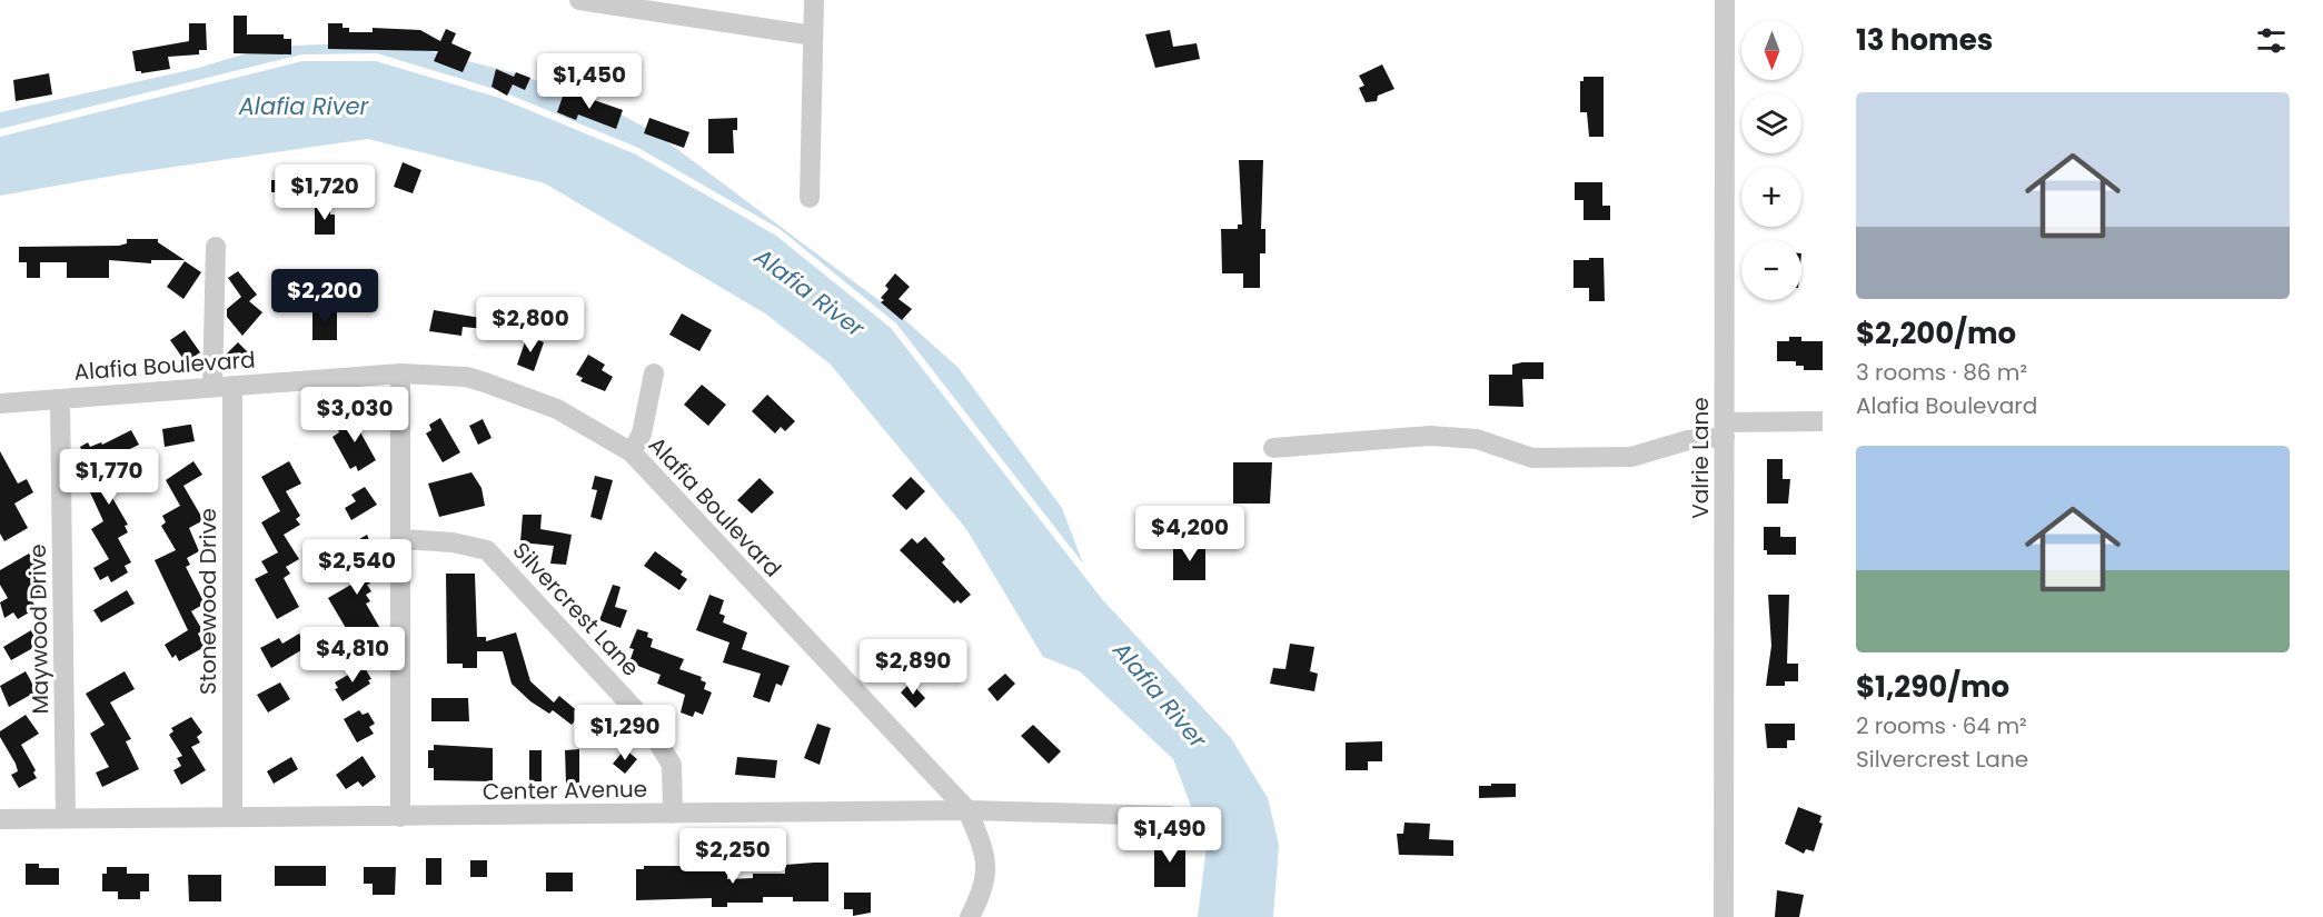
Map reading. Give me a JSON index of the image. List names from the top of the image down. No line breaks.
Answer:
{"streets":{"street":["Alafia Boulevard","Valrie Lane","Stonewood Drive","Silvercrest Lane","Maywood Drive","Center Avenue"]},"crossings":[["Alafia Boulevard","Stonewood Drive"],["Alafia Boulevard","Maywood Drive"],["Alafia Boulevard","Center Avenue"],["Stonewood Drive","Center Avenue"],["Silvercrest Lane","Center Avenue"],["Maywood Drive","Center Avenue"]],"water":["Alafia River"],"north":"bottom","page":{"heading":"13 homes","map_buttons":["+","−"],"price":["$1,450","$1,720","$2,200","$2,800","$3,030","$1,770","$4,200","$2,540","$4,810","$2,890","$1,290","$1,490","$2,250"],"list":[{"name":"$2,200/mo","note":"3 rooms · 86 m² · Alafia Boulevard"},{"name":"$1,290/mo","note":"2 rooms · 64 m² · Silvercrest Lane"}]}}
